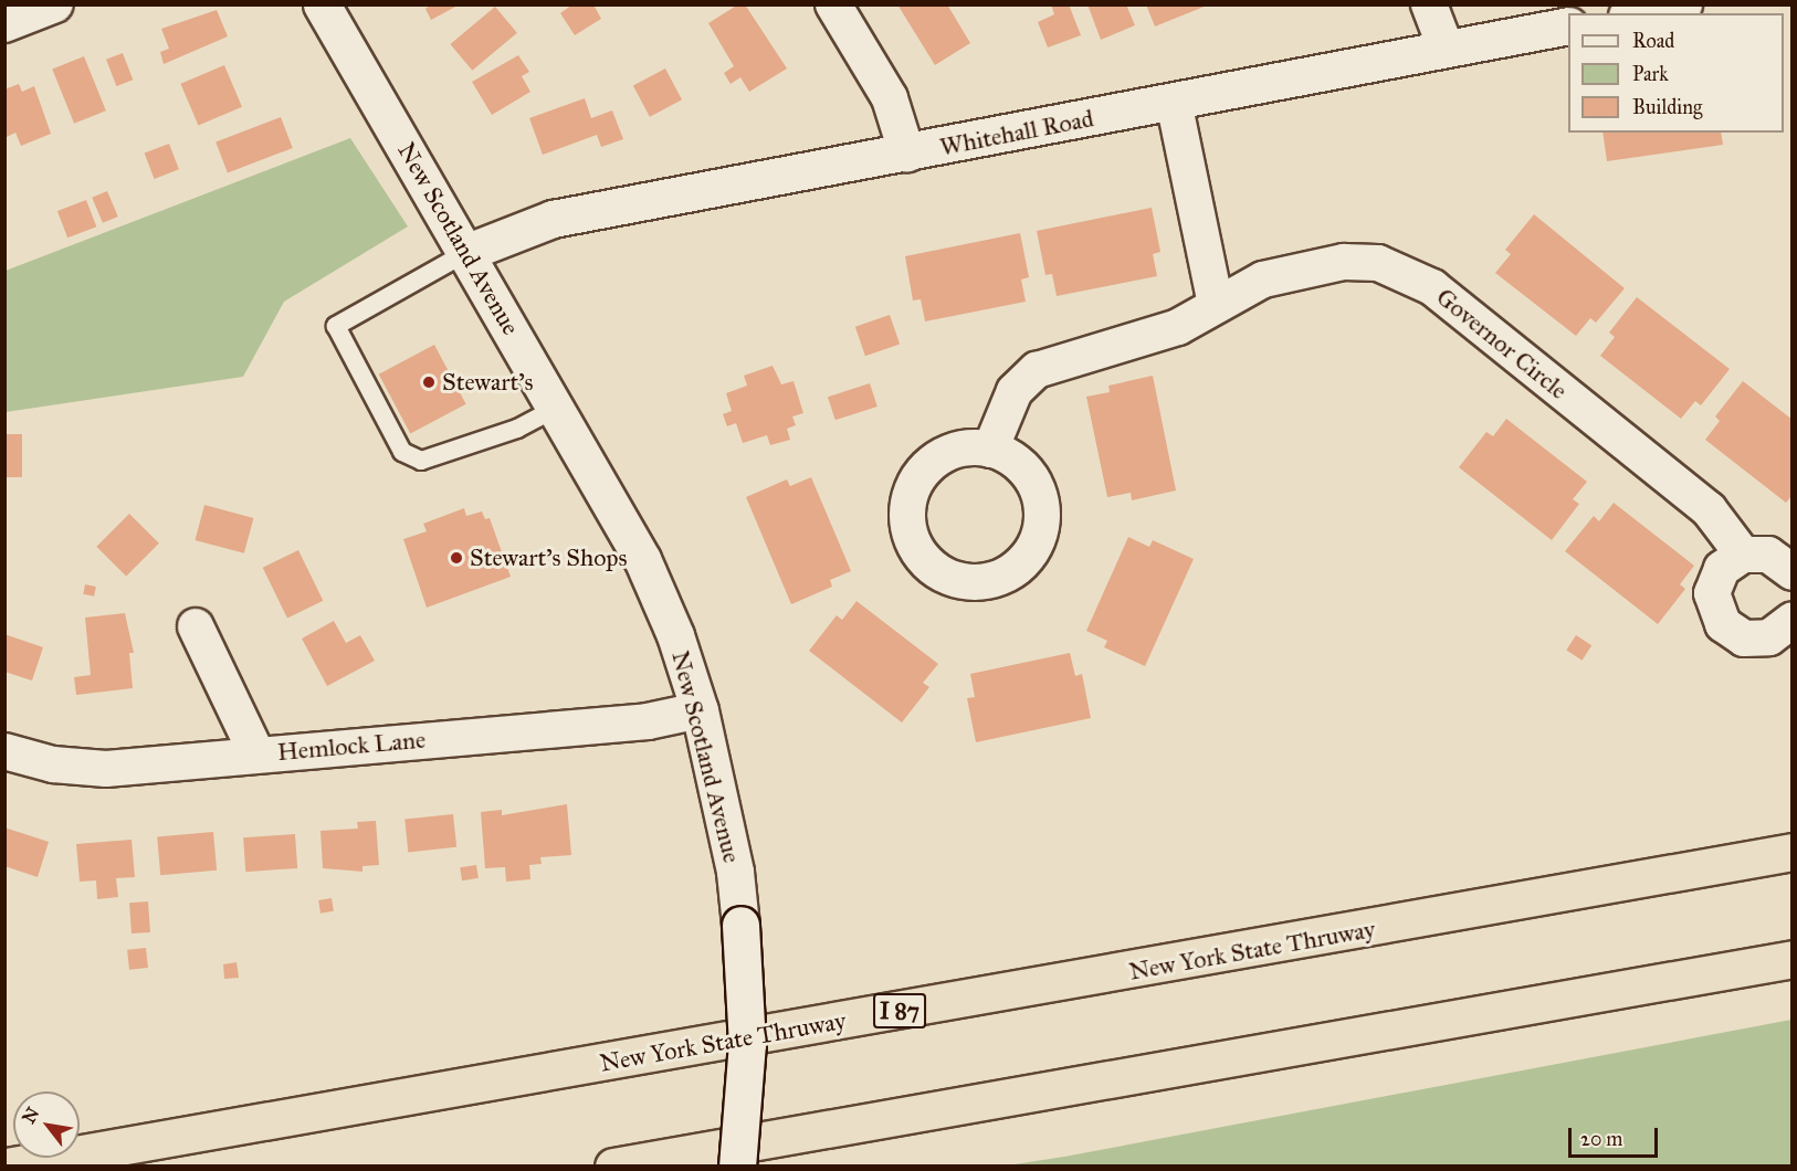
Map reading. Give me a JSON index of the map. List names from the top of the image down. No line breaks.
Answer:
{"streets":{"highway":["New York State Thruway","I 87"],"street":["Whitehall Road","New Scotland Avenue","Governor Circle","Hemlock Lane"]},"crossings":[["Whitehall Road","New Scotland Avenue"],["New Scotland Avenue","Hemlock Lane"]],"places":["Stewart's","Stewart's Shops"],"legend":["Road","Park","Building"],"scale_bar":"20 m","north":"top left"}
